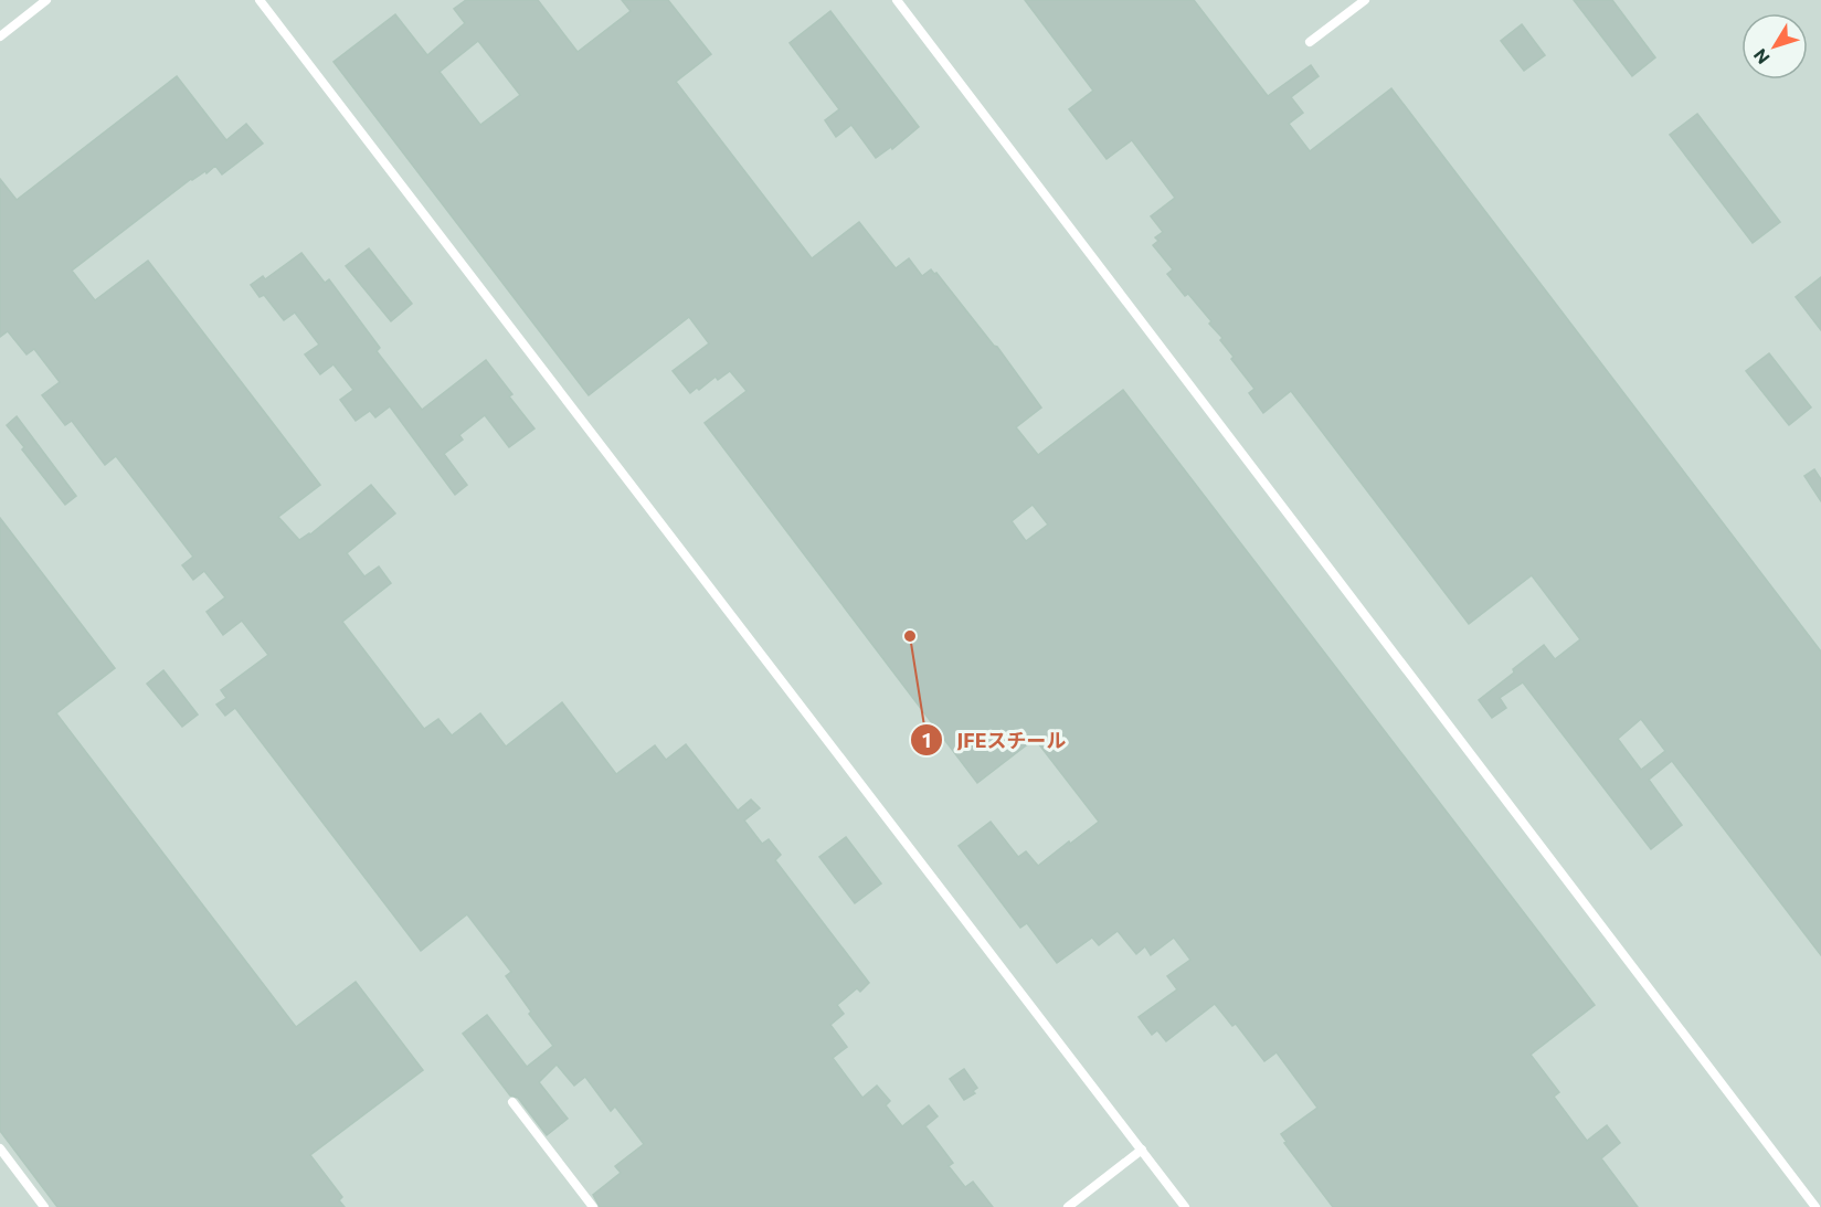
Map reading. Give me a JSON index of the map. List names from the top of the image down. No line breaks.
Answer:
{"places":["JFEスチール"],"north":"bottom left"}
